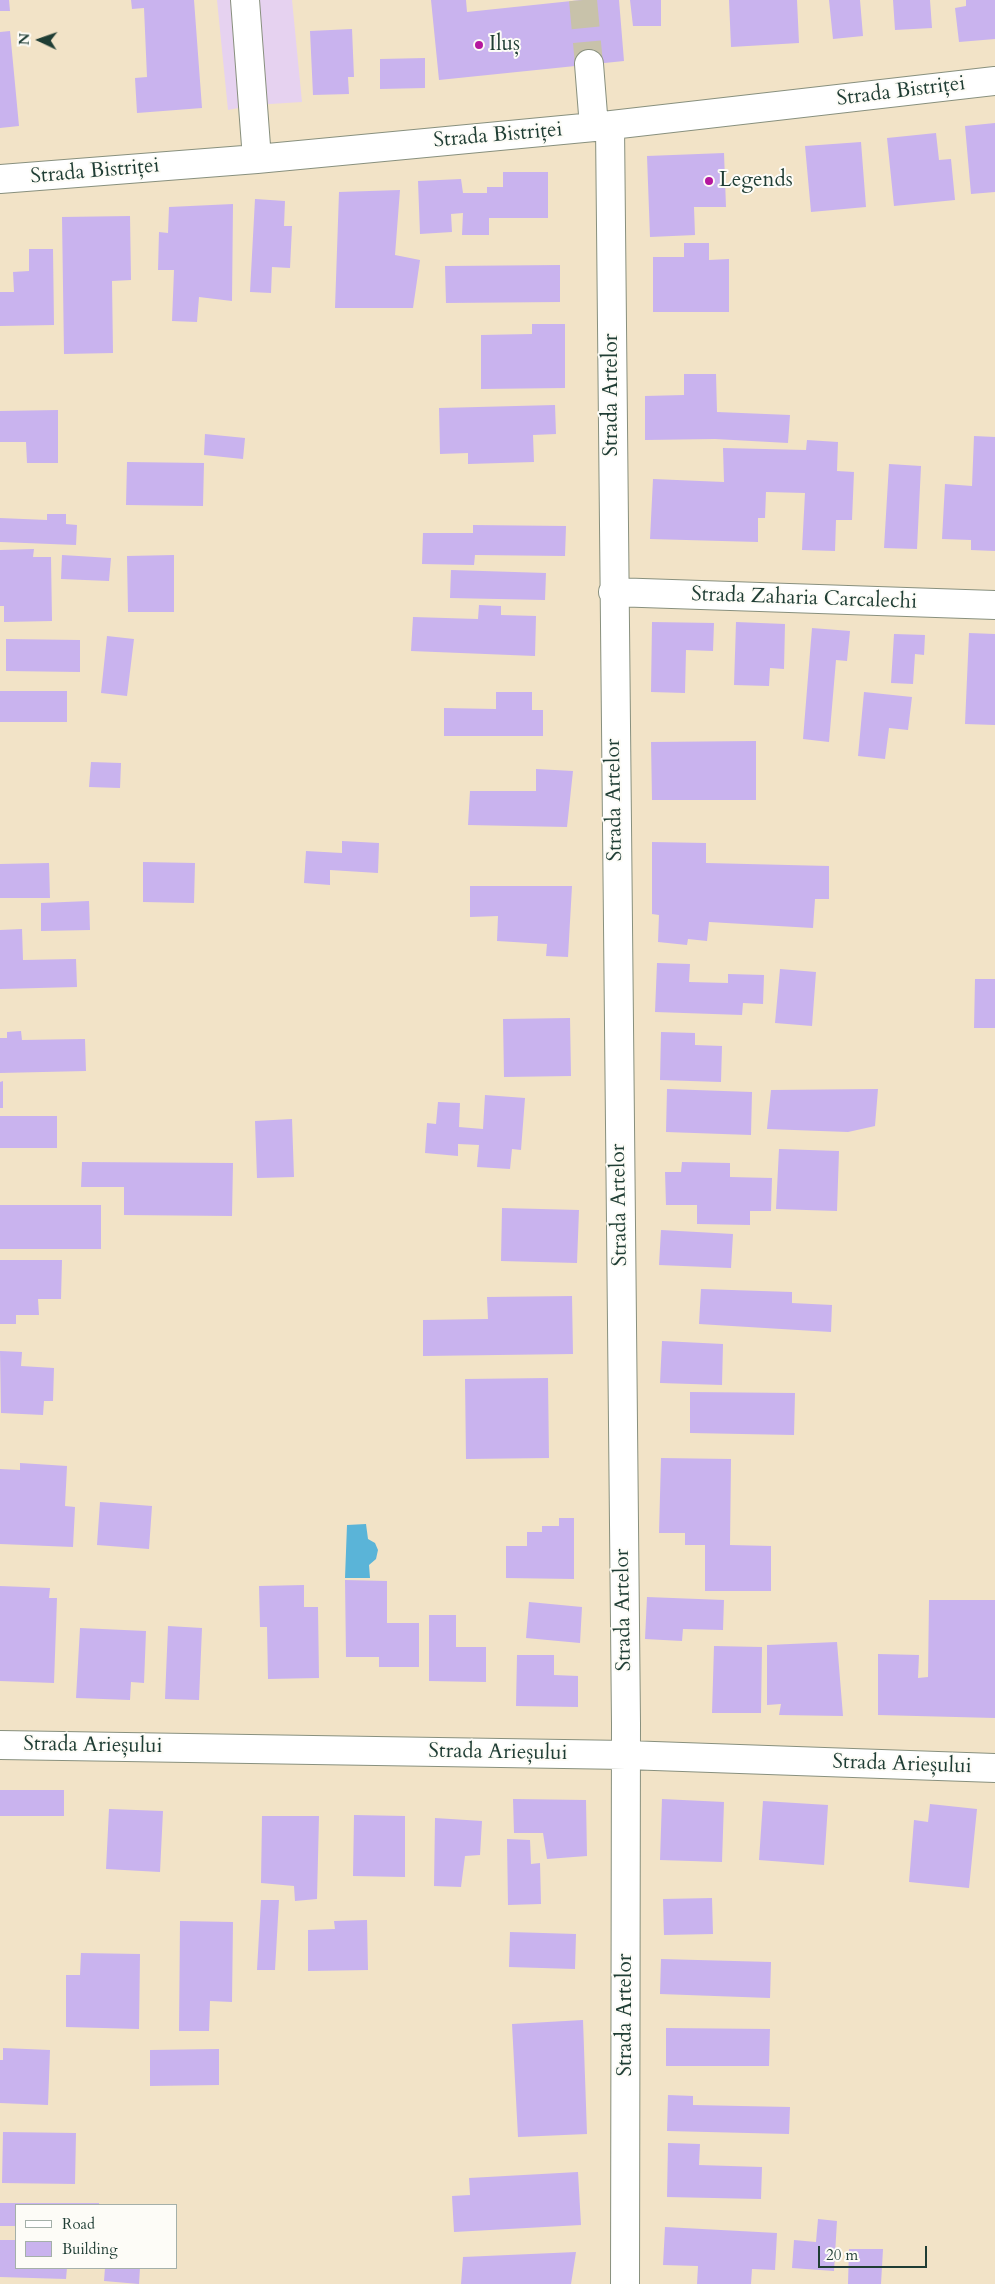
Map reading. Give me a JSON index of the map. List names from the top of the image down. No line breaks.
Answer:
{"streets":{"street":["Strada Bistriței","Strada Artelor","Strada Zaharia Carcalechi","Strada Arieșului"]},"crossings":[["Strada Bistriței","Strada Artelor"],["Strada Artelor","Strada Zaharia Carcalechi"],["Strada Artelor","Strada Arieșului"]],"places":["Iluș","Legends"],"legend":["Road","Building"],"scale_bar":"20 m","north":"left"}
